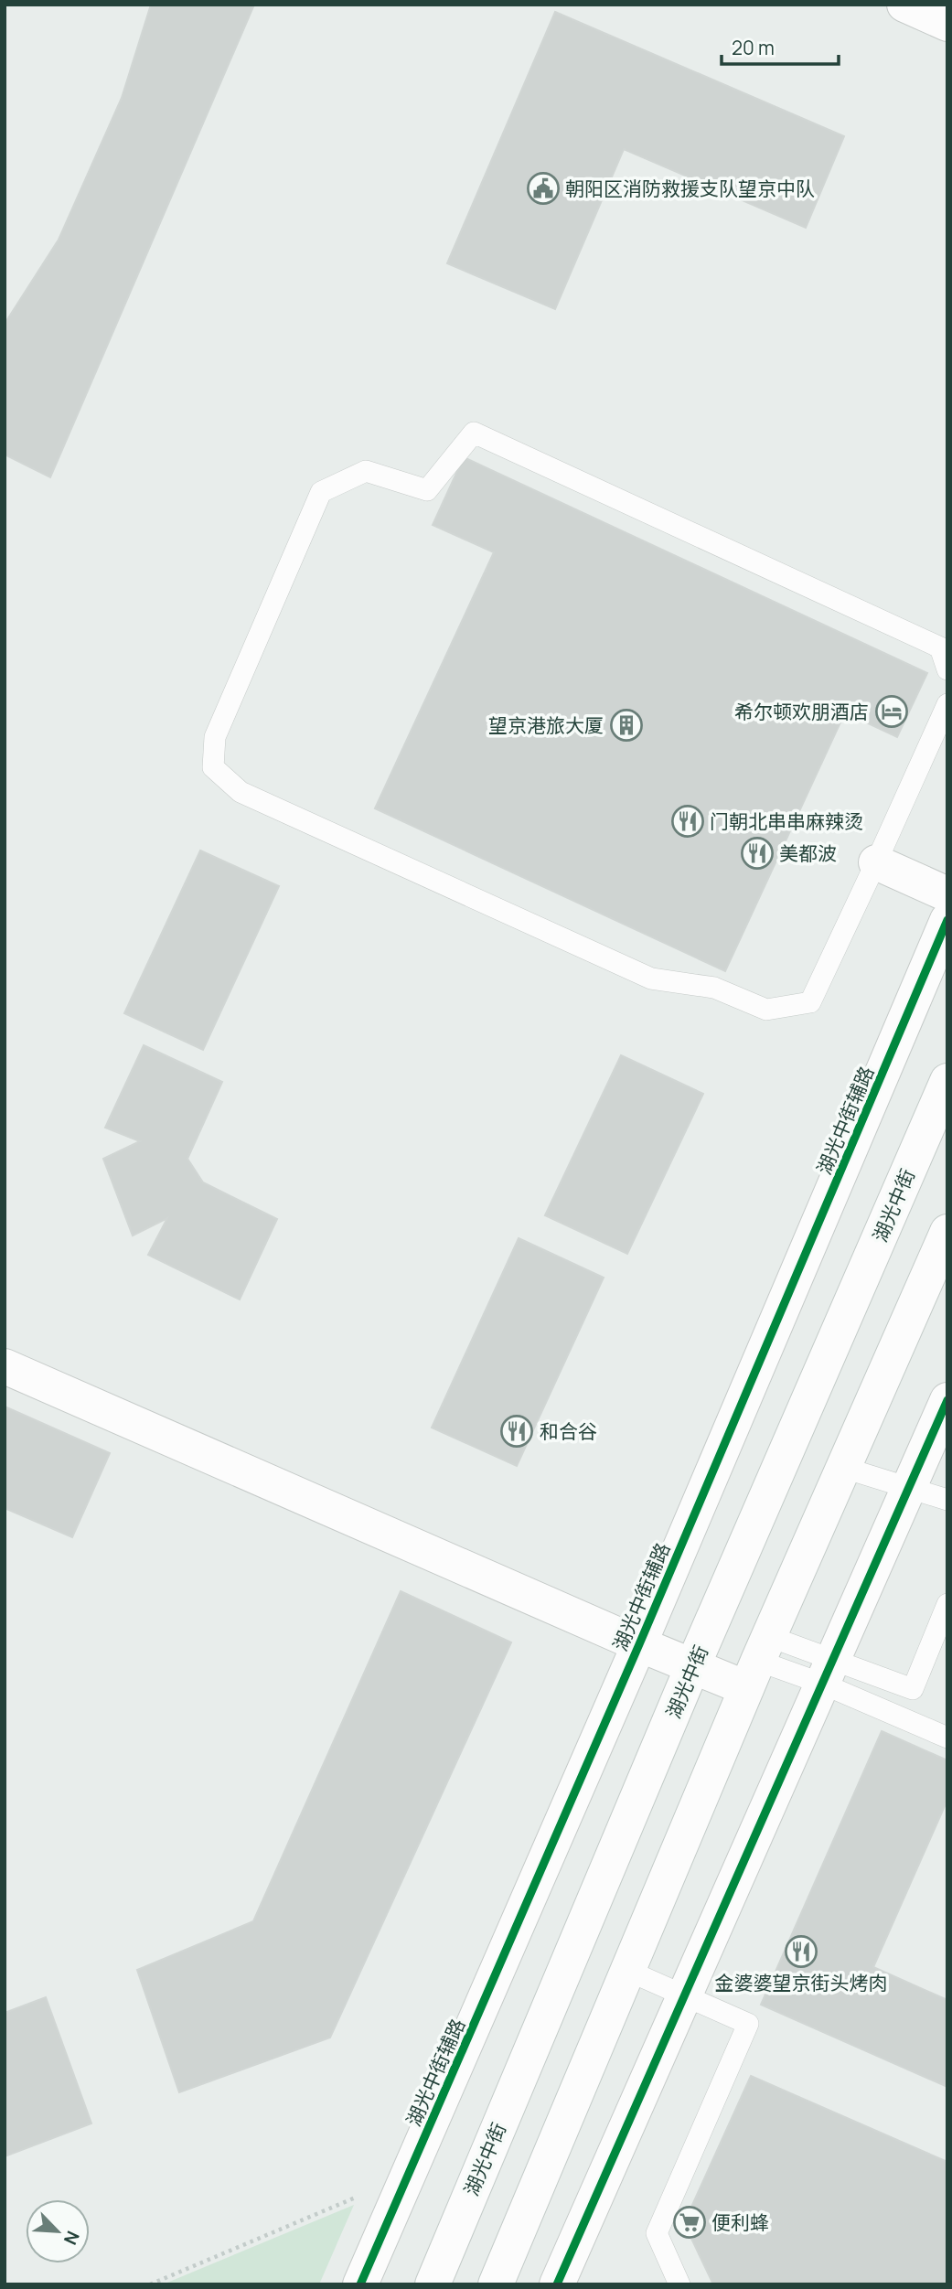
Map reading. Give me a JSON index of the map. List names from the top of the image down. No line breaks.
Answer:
{"streets":{"street":["湖光中街辅路","湖光中街"]},"places":{"public building":["朝阳区消防救援支队望京中队"],"hotel":["希尔顿欢朋酒店"],"building":["望京港旅大厦"],"restaurant":["门朝北串串麻辣烫","美都波","和合谷","金婆婆望京街头烤肉"],"supermarket":["便利蜂"]},"scale_bar":"20 m","north":"bottom right"}
